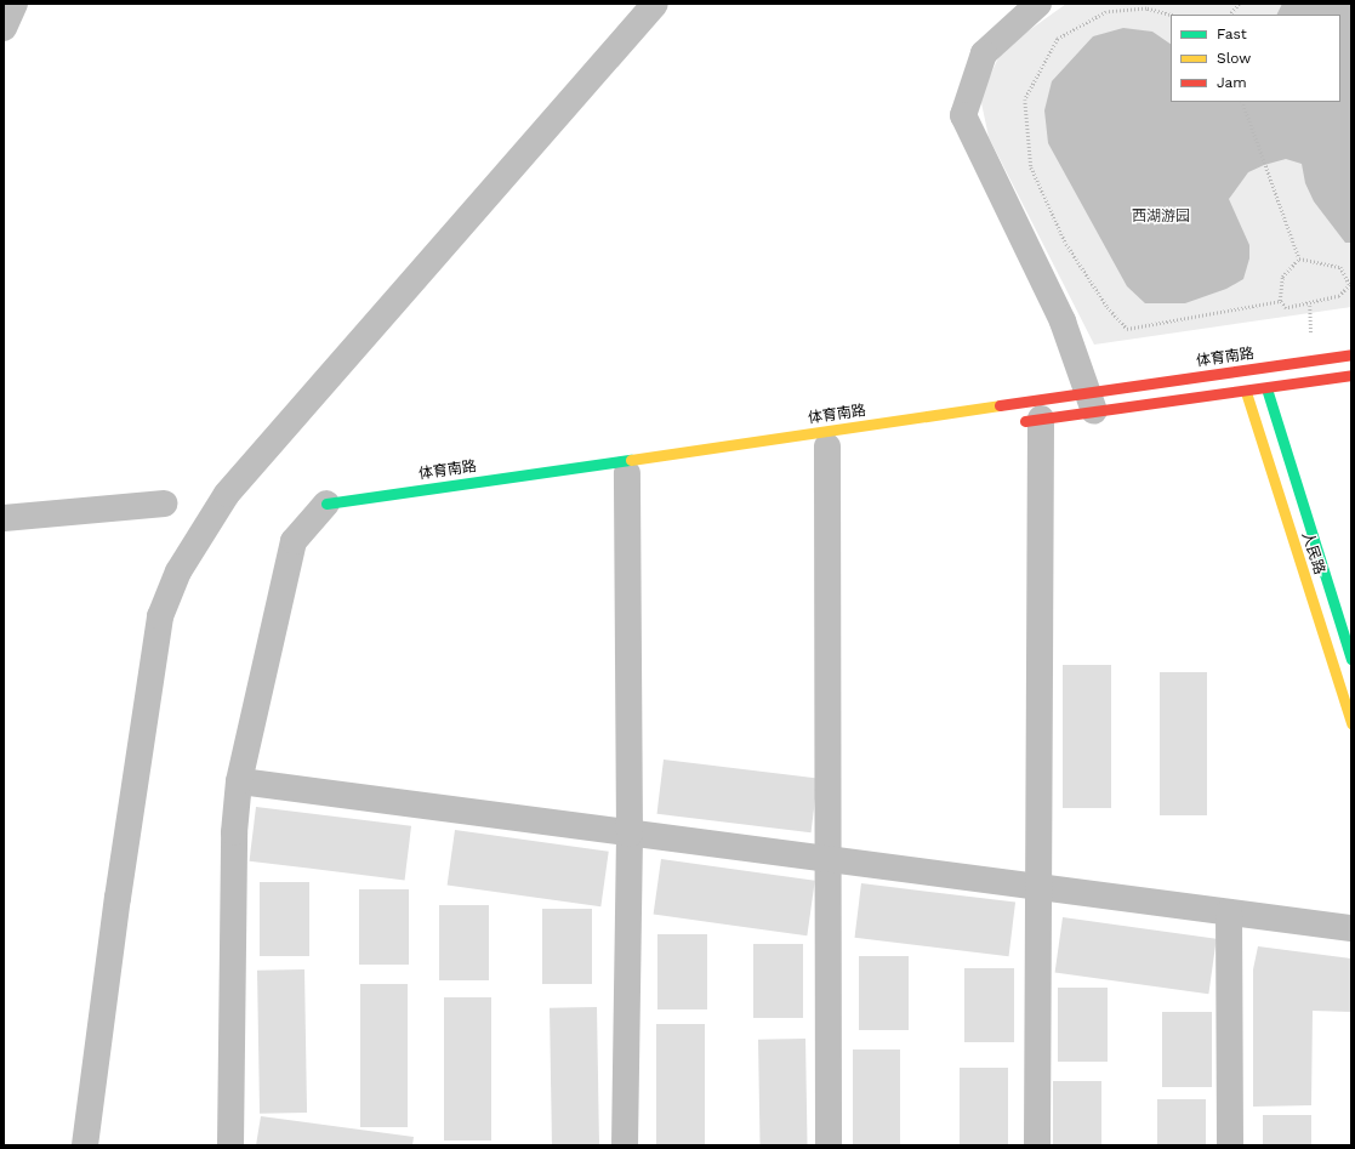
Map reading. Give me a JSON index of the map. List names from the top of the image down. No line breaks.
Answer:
{"streets":{"street":["体育南路","人民路"]},"crossings":[["体育南路","人民路"]],"parks":["西湖游园"],"legend":["Fast","Slow","Jam"]}
